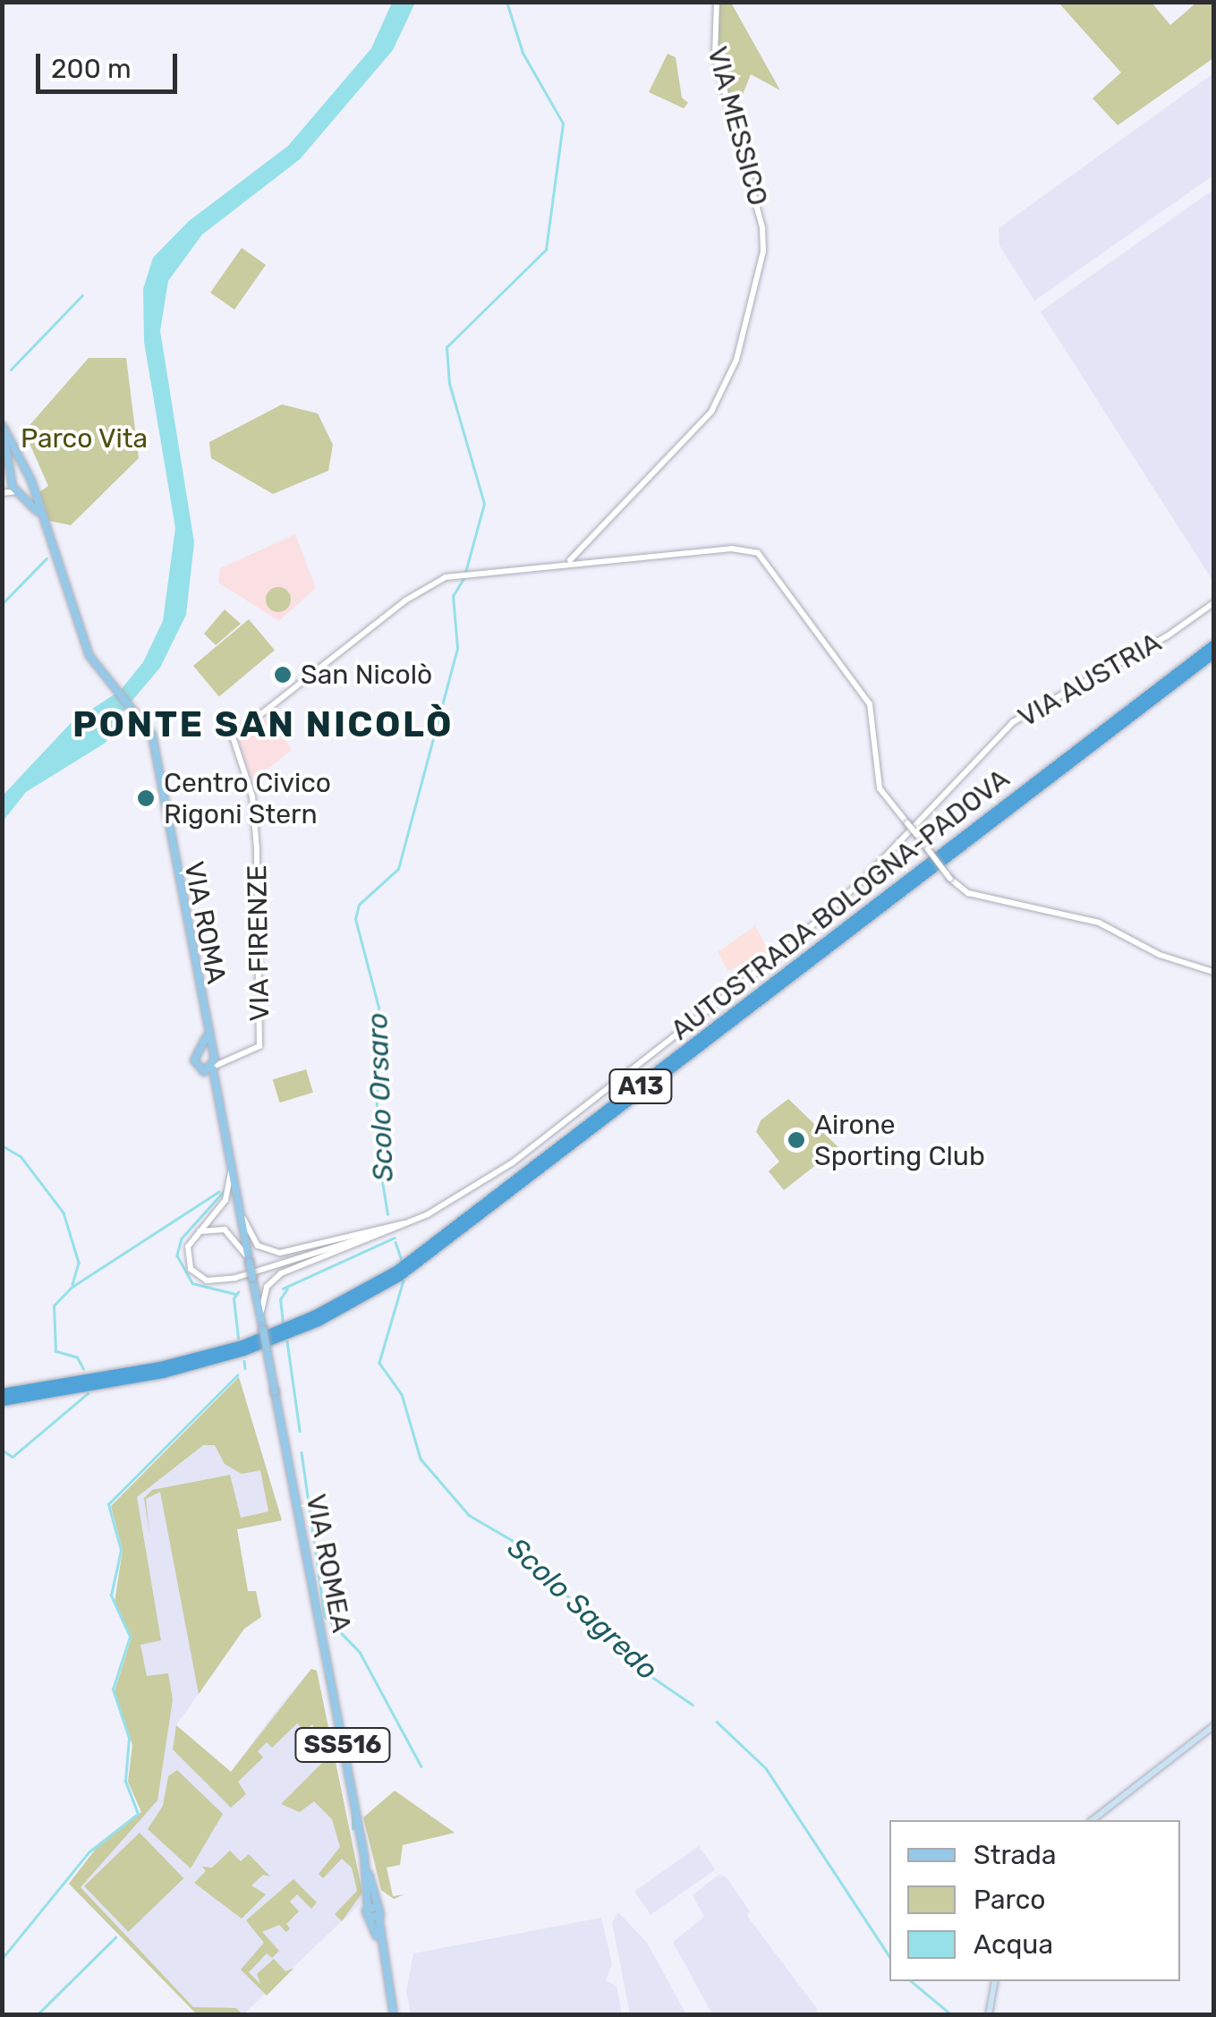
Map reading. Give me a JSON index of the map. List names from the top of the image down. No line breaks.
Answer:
{"streets":{"highway":["AUTOSTRADA BOLOGNA-PADOVA","A13"],"main road":["VIA ROMA","VIA ROMEA","SS516"],"street":["VIA MESSICO","VIA AUSTRIA","VIA FIRENZE"]},"crossings":[["VIA ROMA","SS516"],["VIA ROMEA","SS516"]],"districts":["PONTE SAN NICOLÒ"],"water":["Scolo Orsaro","Scolo Sagredo"],"parks":["Parco Vita"],"places":["San Nicolò","Centro Civico Rigoni Stern","Airone Sporting Club"],"legend":["Strada","Parco","Acqua"],"scale_bar":"200 m"}
